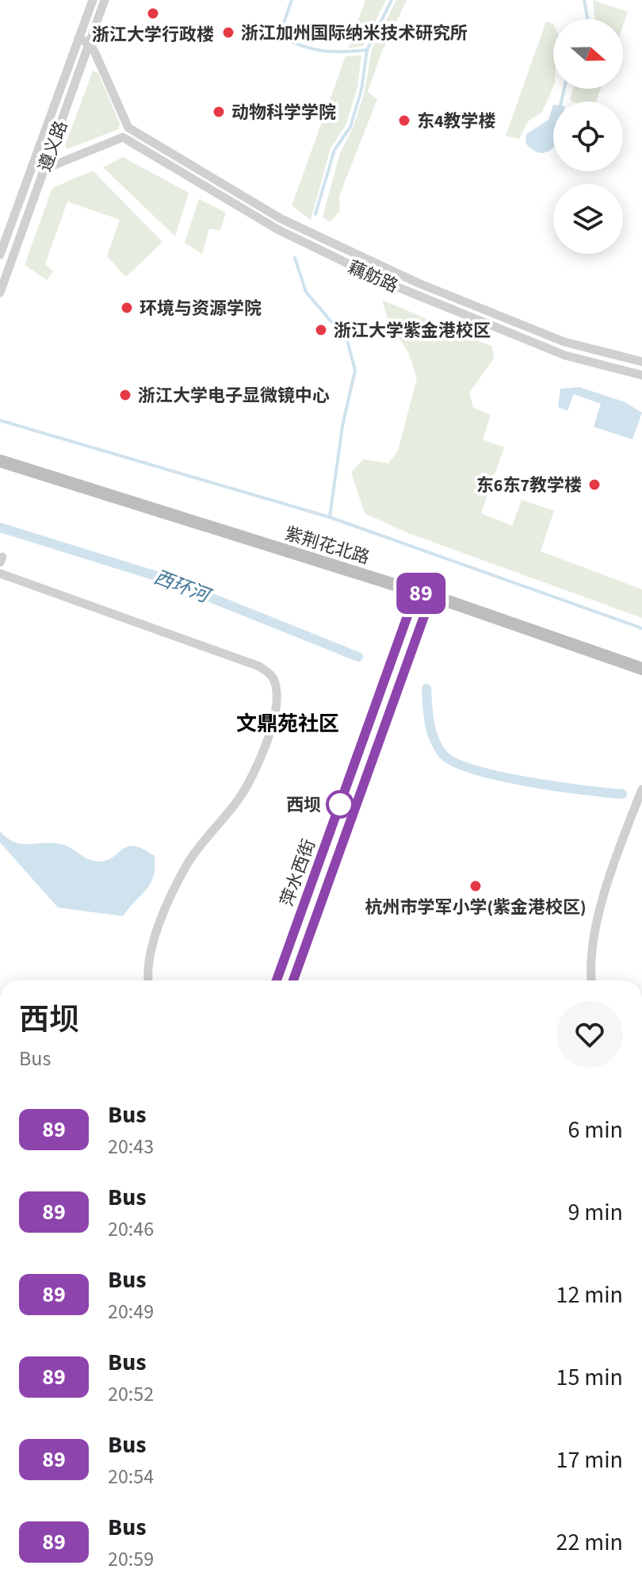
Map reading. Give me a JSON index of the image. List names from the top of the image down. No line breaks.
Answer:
{"streets":{"main road":["紫荆花北路","萍水西街"],"street":["遵义路","藕舫路"]},"crossings":[["遵义路","藕舫路"],["紫荆花北路","萍水西街"]],"districts":["文鼎苑社区"],"water":["西环河"],"places":["浙江大学行政楼","浙江加州国际纳米技术研究所","动物科学学院","东4教学楼","环境与资源学院","浙江大学紫金港校区","浙江大学电子显微镜中心","东6东7教学楼","西坝","杭州市学军小学(紫金港校区)"],"lines":["bus line 89"],"north":"right","page":{"on_map":"89","heading":["西坝","Bus"],"list":[{"mark":"89","name":"Bus","note":"20:43","value":"6 min"},{"mark":"89","name":"Bus","note":"20:46","value":"9 min"},{"mark":"89","name":"Bus","note":"20:49","value":"12 min"},{"mark":"89","name":"Bus","note":"20:52","value":"15 min"},{"mark":"89","name":"Bus","note":"20:54","value":"17 min"},{"mark":"89","name":"Bus","note":"20:59","value":"22 min"}]}}
